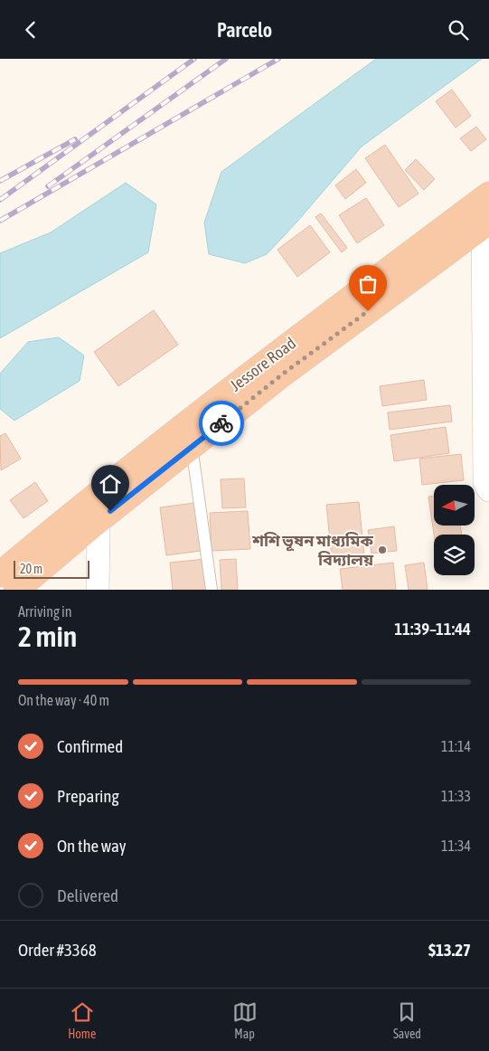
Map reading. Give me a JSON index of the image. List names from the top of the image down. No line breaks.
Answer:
{"streets":{"highway":["Jessore Road"]},"places":["শশি ভূষন মাধ্যমিক বিদ্যালয়"],"scale_bar":"20 m","north":"left","page":{"header":"Parcelo","scale":"20 m","heading":["2 min","Arriving in","11:39–11:44"],"panel":["Order #3368","$13.27"],"bar":"On the way · 40 m","list":[["Confirmed","11:14"],["Preparing","11:33"],["On the way","11:34"],"Delivered"],"tabs":["Home","Map","Saved"]}}
